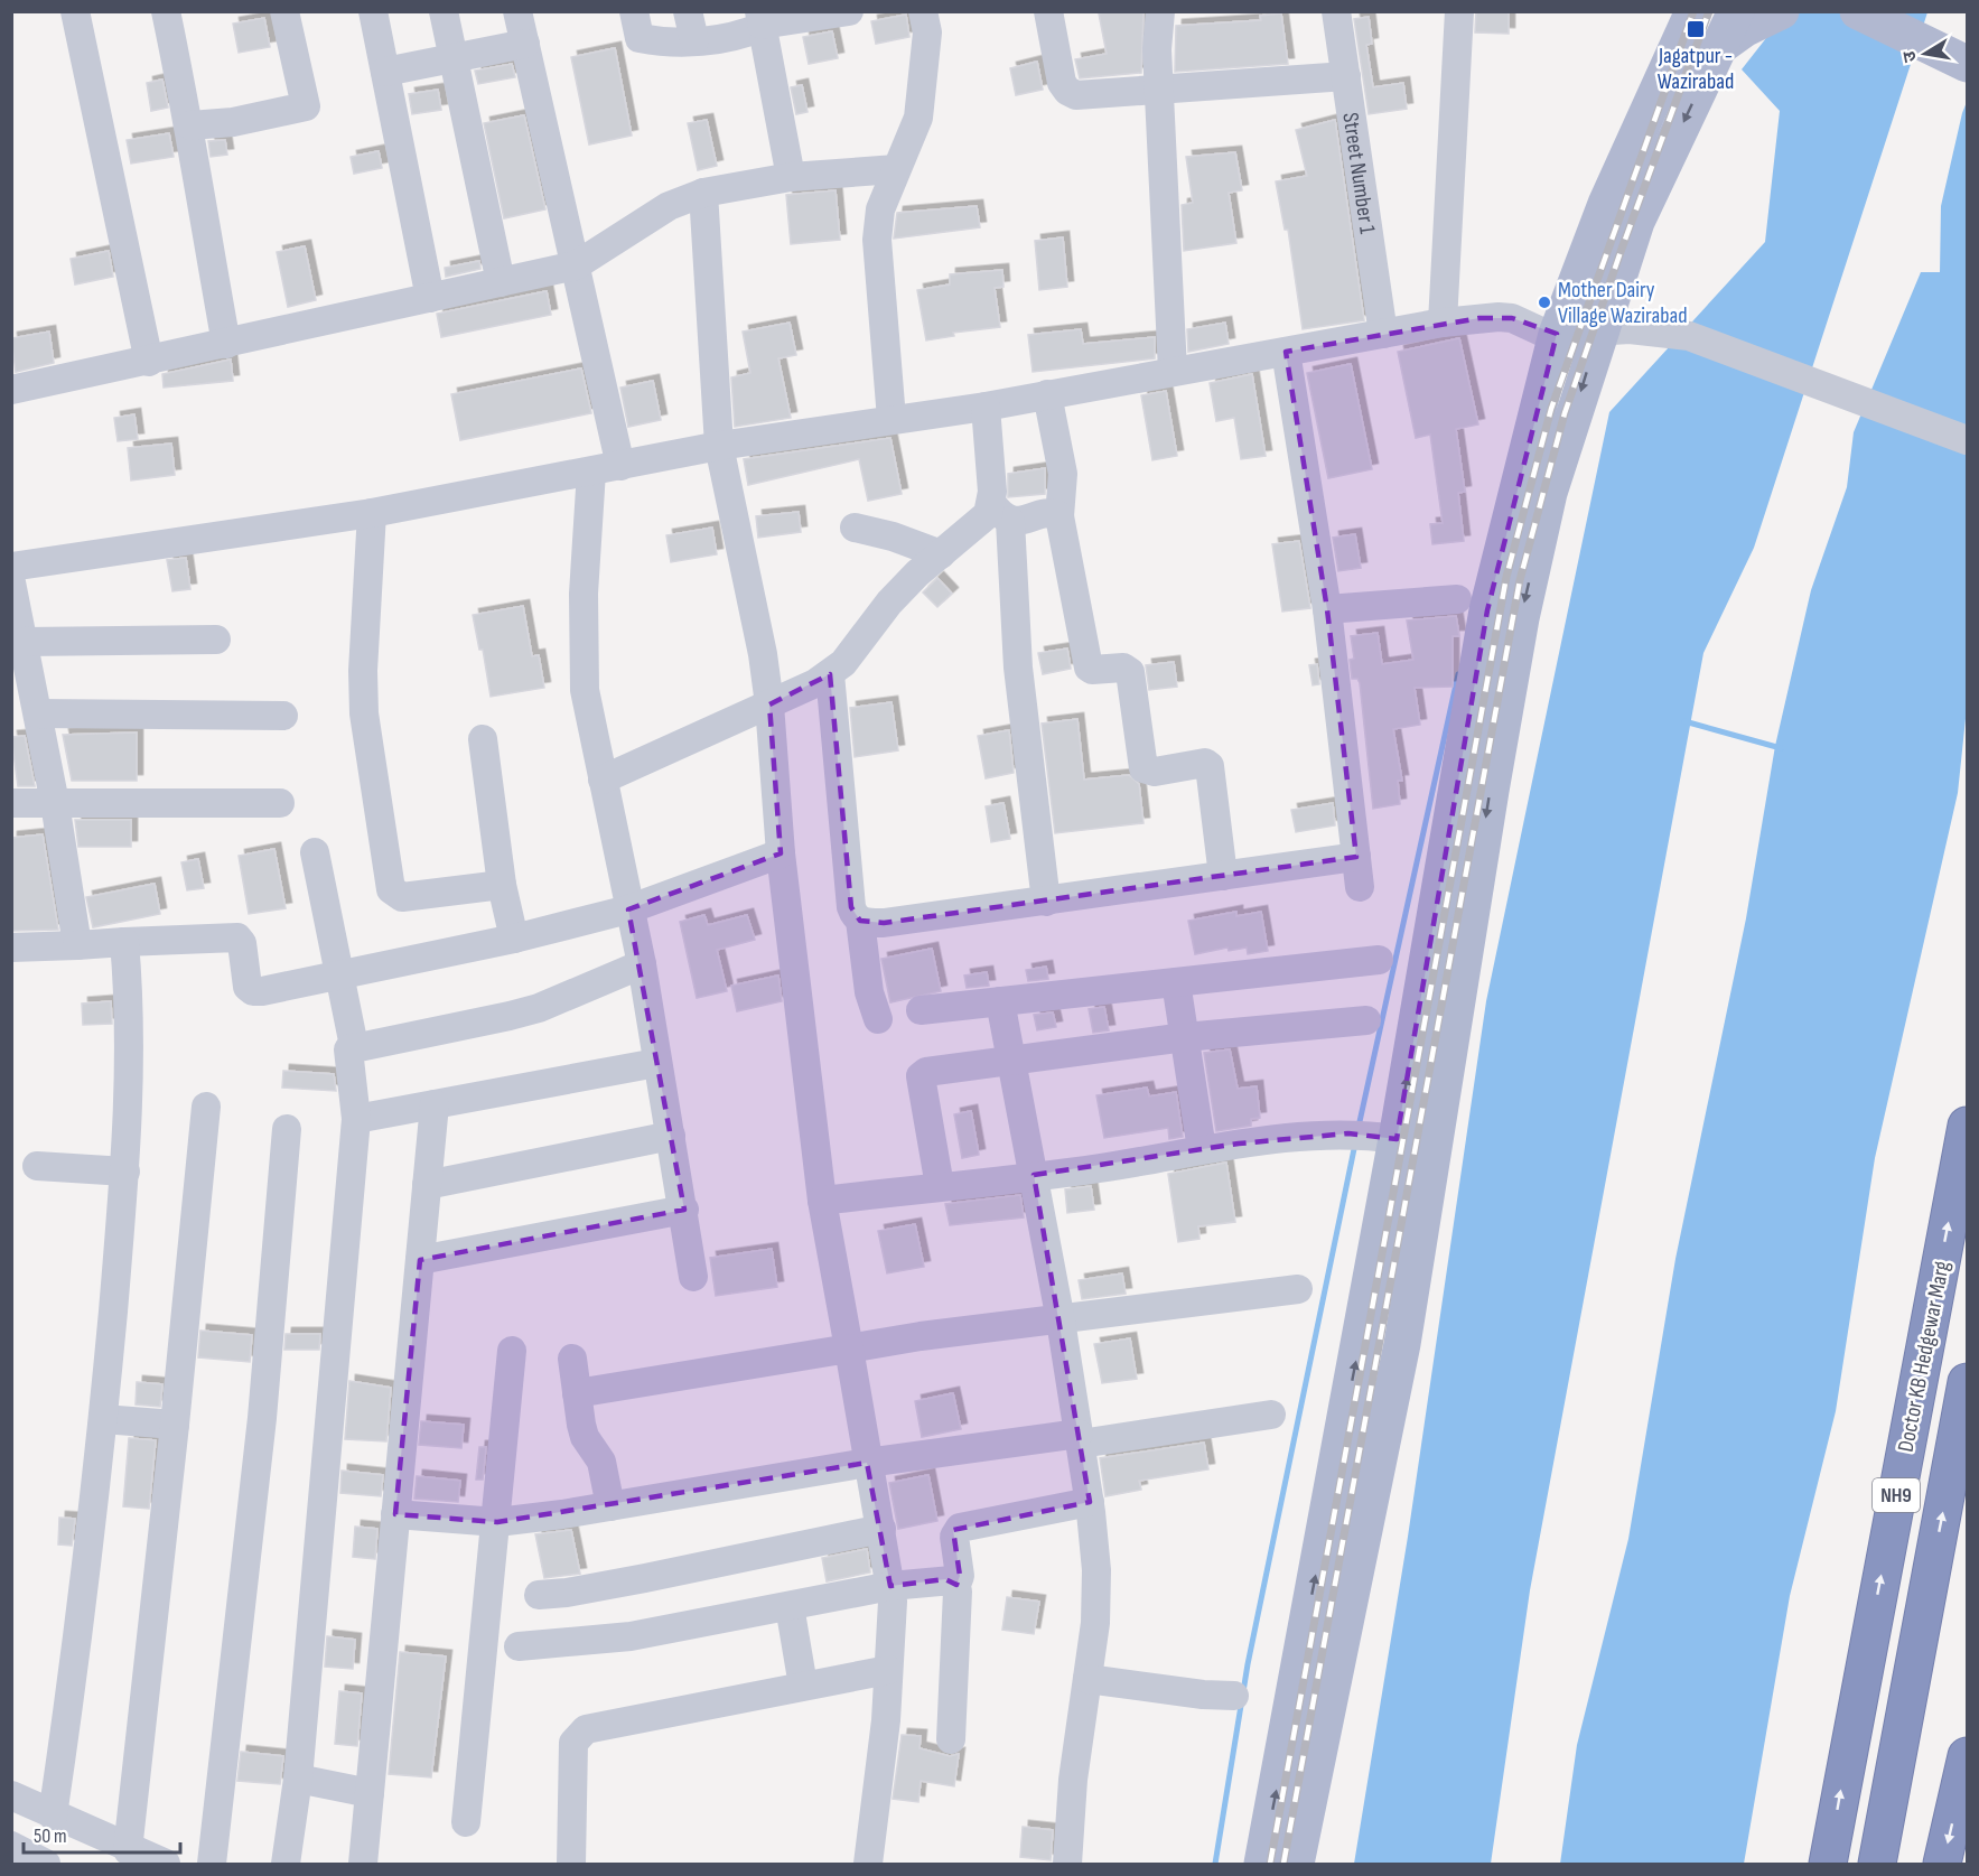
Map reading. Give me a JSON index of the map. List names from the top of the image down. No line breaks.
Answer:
{"streets":{"highway":["Doctor KB Hedgewar Marg","NH9"],"street":["Street Number 1"]},"places":{"transit":["Jagatpur - Wazirabad"],"other":["Mother Dairy Village Wazirabad"]},"scale_bar":"50 m","north":"left"}
